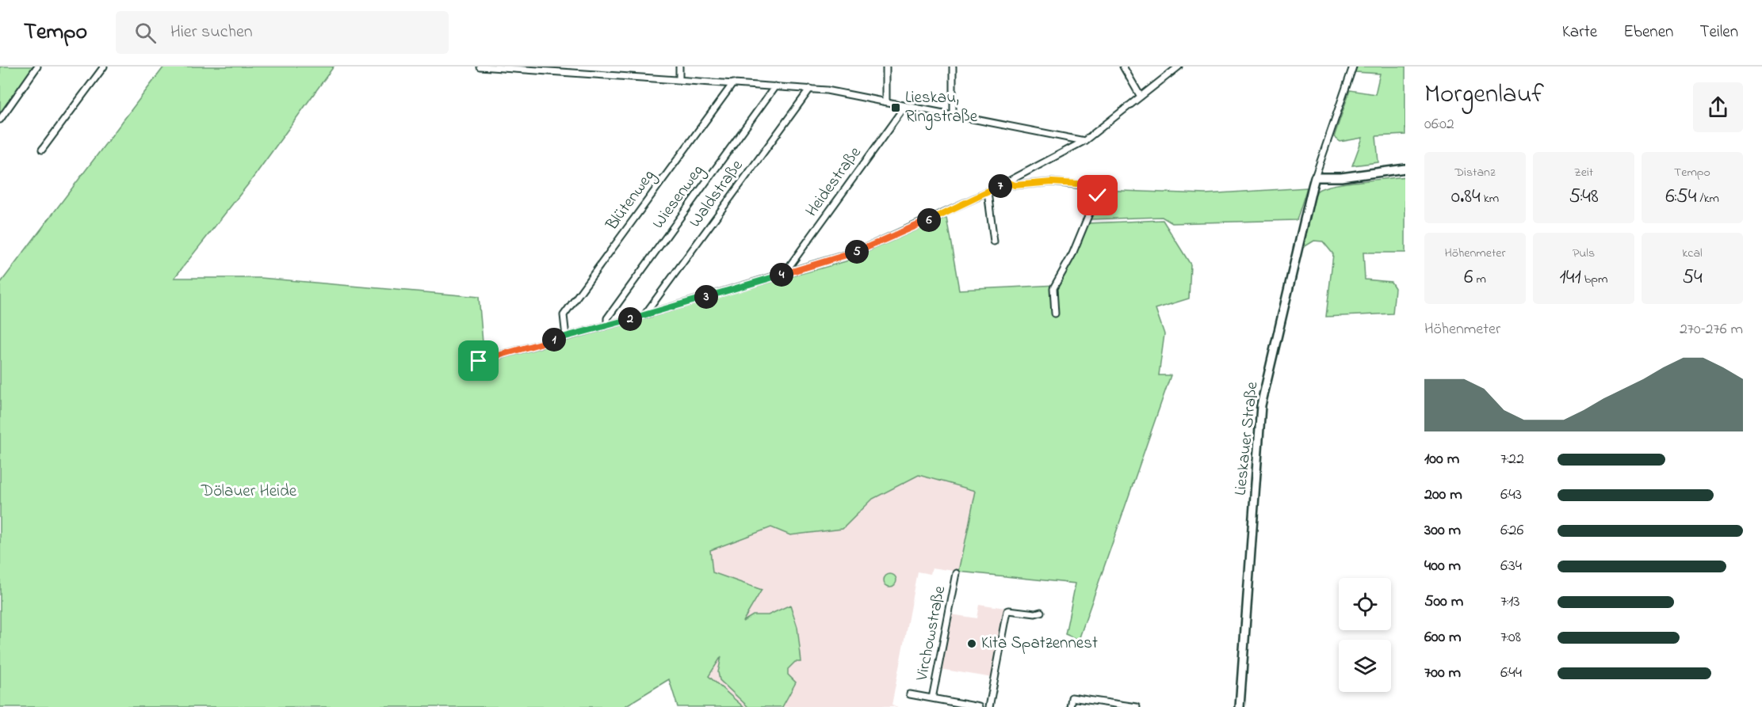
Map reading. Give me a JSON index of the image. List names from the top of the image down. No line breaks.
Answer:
{"streets":{"street":["Heidestraße","Waldstraße","Wiesenweg","Blütenweg","Lieskauer Straße","Virchowstraße"]},"parks":["Dölauer Heide"],"places":{"transit":["Lieskau, Ringstraße"],"other":["Kita Spatzennest"]},"page":{"header":"Tempo","search":"Hier suchen","nav":["Karte","Ebenen","Teilen"],"heading":["Morgenlauf","06:02"],"stats":[["Distanz","0.84 km"],["Zeit","5:48"],["Tempo","6:54 /km"],["Höhenmeter","6 m"],["Puls","141 bpm"],["kcal","54"]],"pins":["7","6","5","4","3","2","1"],"chart":["Höhenmeter","270–276 m"],"list":[{"name":"100 m","note":"7:22"},{"name":"200 m","note":"6:43"},{"name":"300 m","note":"6:26"},{"name":"400 m","note":"6:34"},{"name":"500 m","note":"7:13"},{"name":"600 m","note":"7:08"},{"name":"700 m","note":"6:44"}]}}
